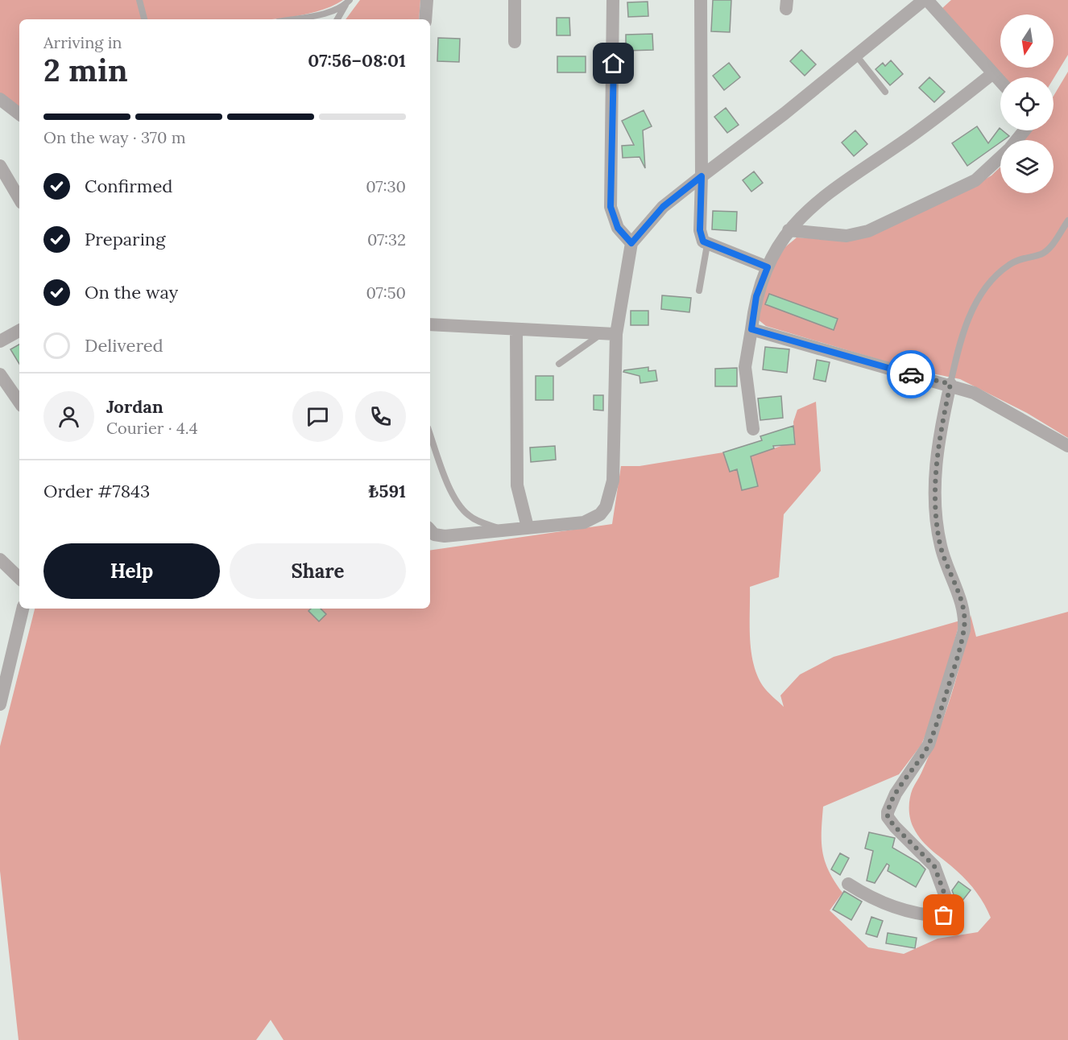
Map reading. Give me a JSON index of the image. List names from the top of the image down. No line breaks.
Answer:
{"north":"bottom","page":{"heading":["2 min","Arriving in","07:56–08:01"],"panel":["Jordan","Courier · 4.4","Order #7843","₺591"],"bar":"On the way · 370 m","list":[["Confirmed","07:30"],["Preparing","07:32"],["On the way","07:50"],"Delivered"],"buttons":["Help","Share"]}}
